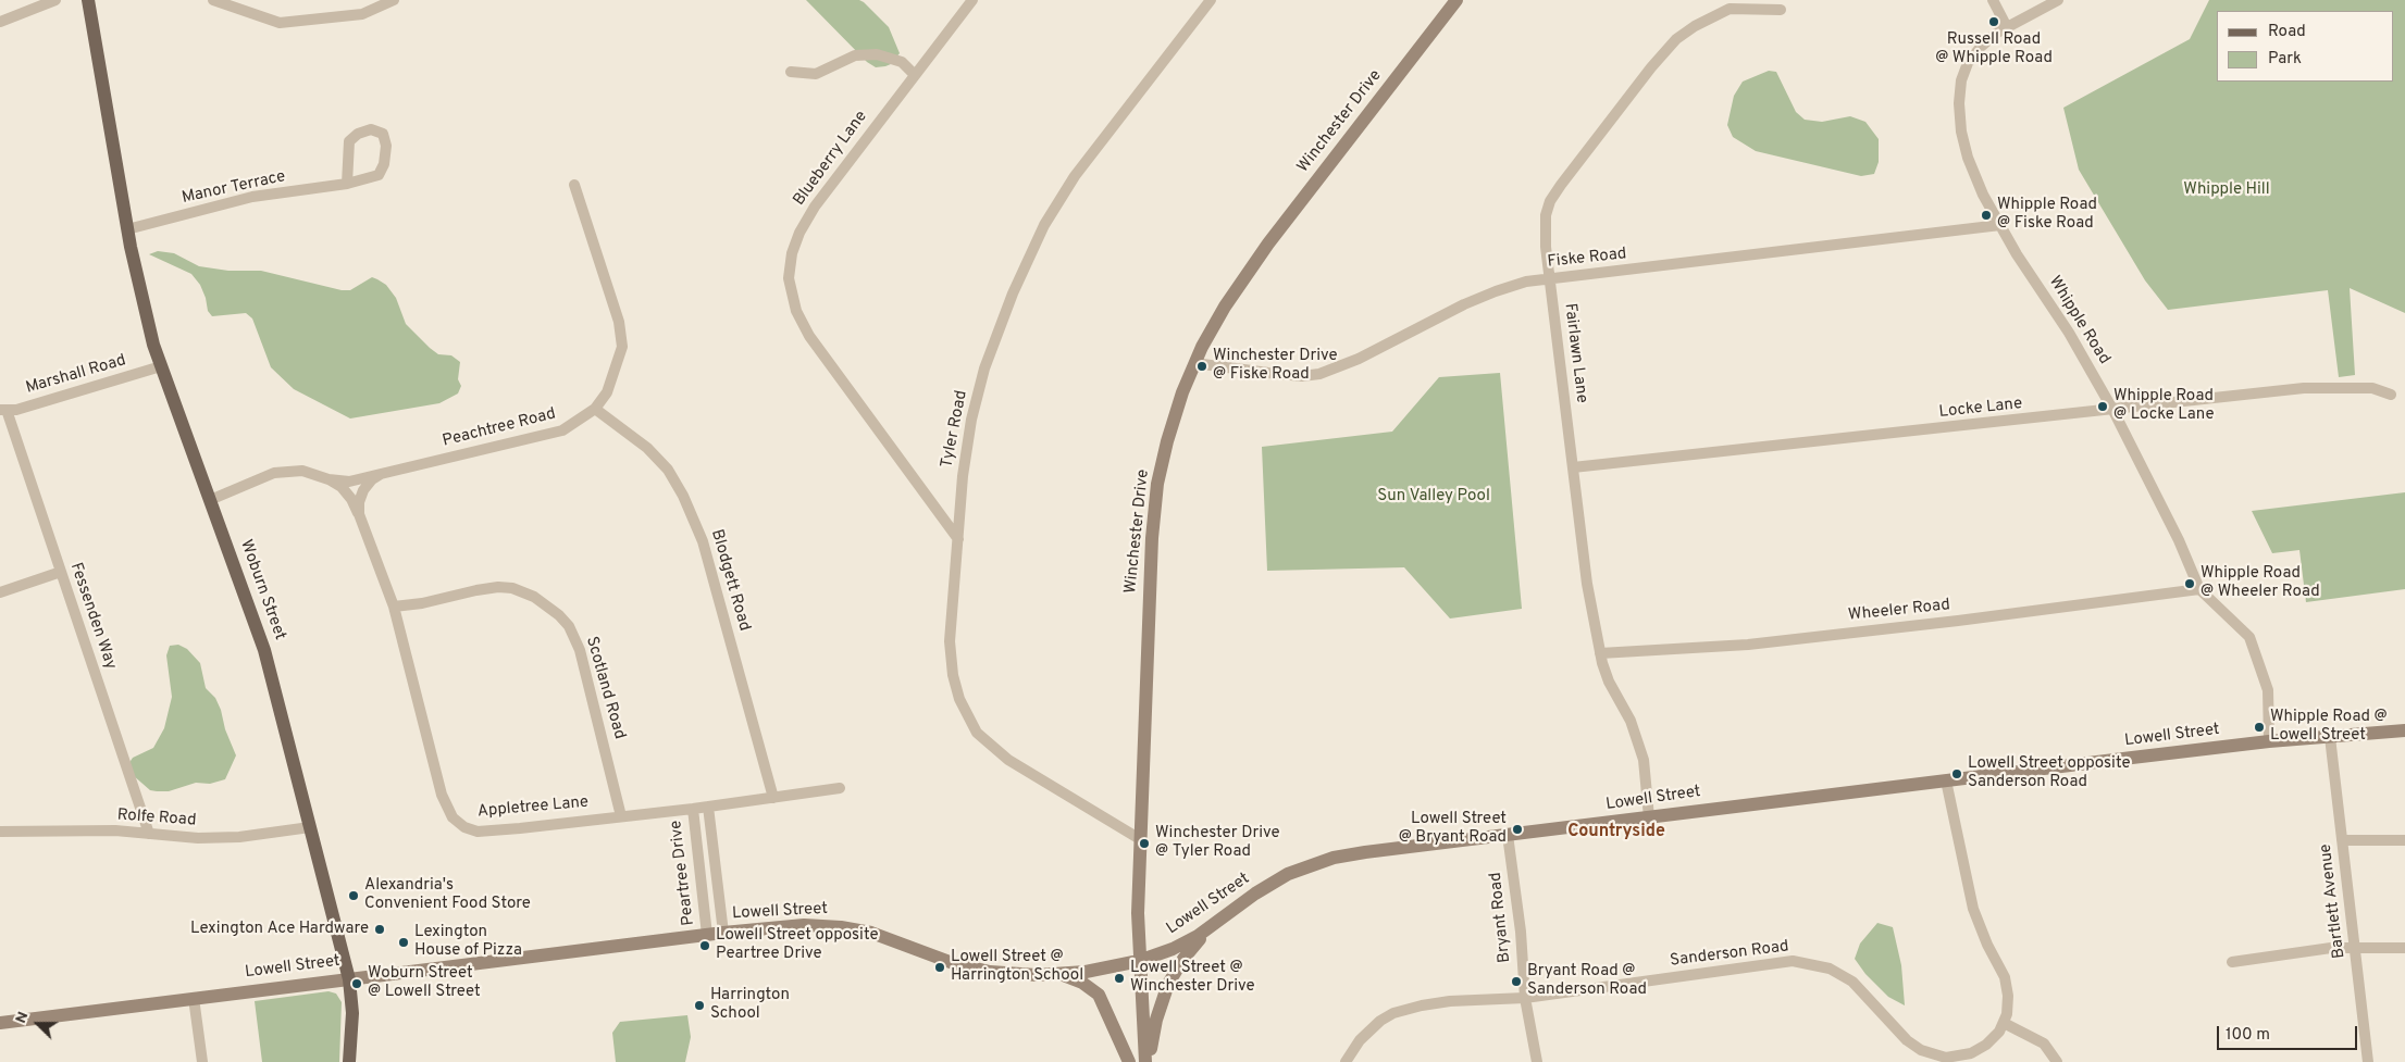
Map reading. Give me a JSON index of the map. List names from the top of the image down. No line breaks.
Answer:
{"streets":{"main road":["Winchester Drive","Woburn Street","Lowell Street"],"street":["Blueberry Lane","Manor Terrace","Fiske Road","Whipple Road","Fairlawn Lane","Marshall Road","Locke Lane","Peachtree Road","Tyler Road","Blodgett Road","Wheeler Road","Fessenden Way","Scotland Road","Appletree Lane","Rolfe Road","Peartree Drive","Bartlett Avenue","Bryant Road","Sanderson Road"]},"crossings":[["Winchester Drive","Fiske Road"],["Winchester Drive","Tyler Road"],["Winchester Drive","Lowell Street"],["Blueberry Lane","Tyler Road"],["Manor Terrace","Woburn Street"],["Fiske Road","Whipple Road"],["Fiske Road","Fairlawn Lane"],["Whipple Road","Locke Lane"],["Whipple Road","Wheeler Road"],["Whipple Road","Lowell Street"],["Fairlawn Lane","Locke Lane"],["Fairlawn Lane","Wheeler Road"],["Fairlawn Lane","Lowell Street"],["Marshall Road","Woburn Street"],["Marshall Road","Fessenden Way"],["Peachtree Road","Blodgett Road"],["Peachtree Road","Woburn Street"],["Peachtree Road","Appletree Lane"],["Blodgett Road","Appletree Lane"],["Woburn Street","Lowell Street"],["Woburn Street","Rolfe Road"],["Fessenden Way","Rolfe Road"],["Scotland Road","Appletree Lane"],["Lowell Street","Peartree Drive"],["Lowell Street","Bartlett Avenue"],["Lowell Street","Bryant Road"],["Appletree Lane","Peartree Drive"],["Bryant Road","Sanderson Road"]],"districts":["Countryside"],"parks":["Whipple Hill","Sun Valley Pool"],"places":["Russell Road @ Whipple Road","Whipple Road @ Fiske Road","Winchester Drive @ Fiske Road","Whipple Road @ Locke Lane","Whipple Road @ Wheeler Road","Whipple Road @ Lowell Street","Lowell Street opposite Sanderson Road","Lowell Street @ Bryant Road","Winchester Drive @ Tyler Road","Alexandria's Convenient Food Store","Lexington Ace Hardware","Lexington House of Pizza","Lowell Street opposite Peartree Drive","Lowell Street @ Harrington School","Lowell Street @ Winchester Drive","Bryant Road @ Sanderson Road","Woburn Street @ Lowell Street","Harrington School"],"legend":["Road","Park"],"scale_bar":"100 m","north":"left"}
